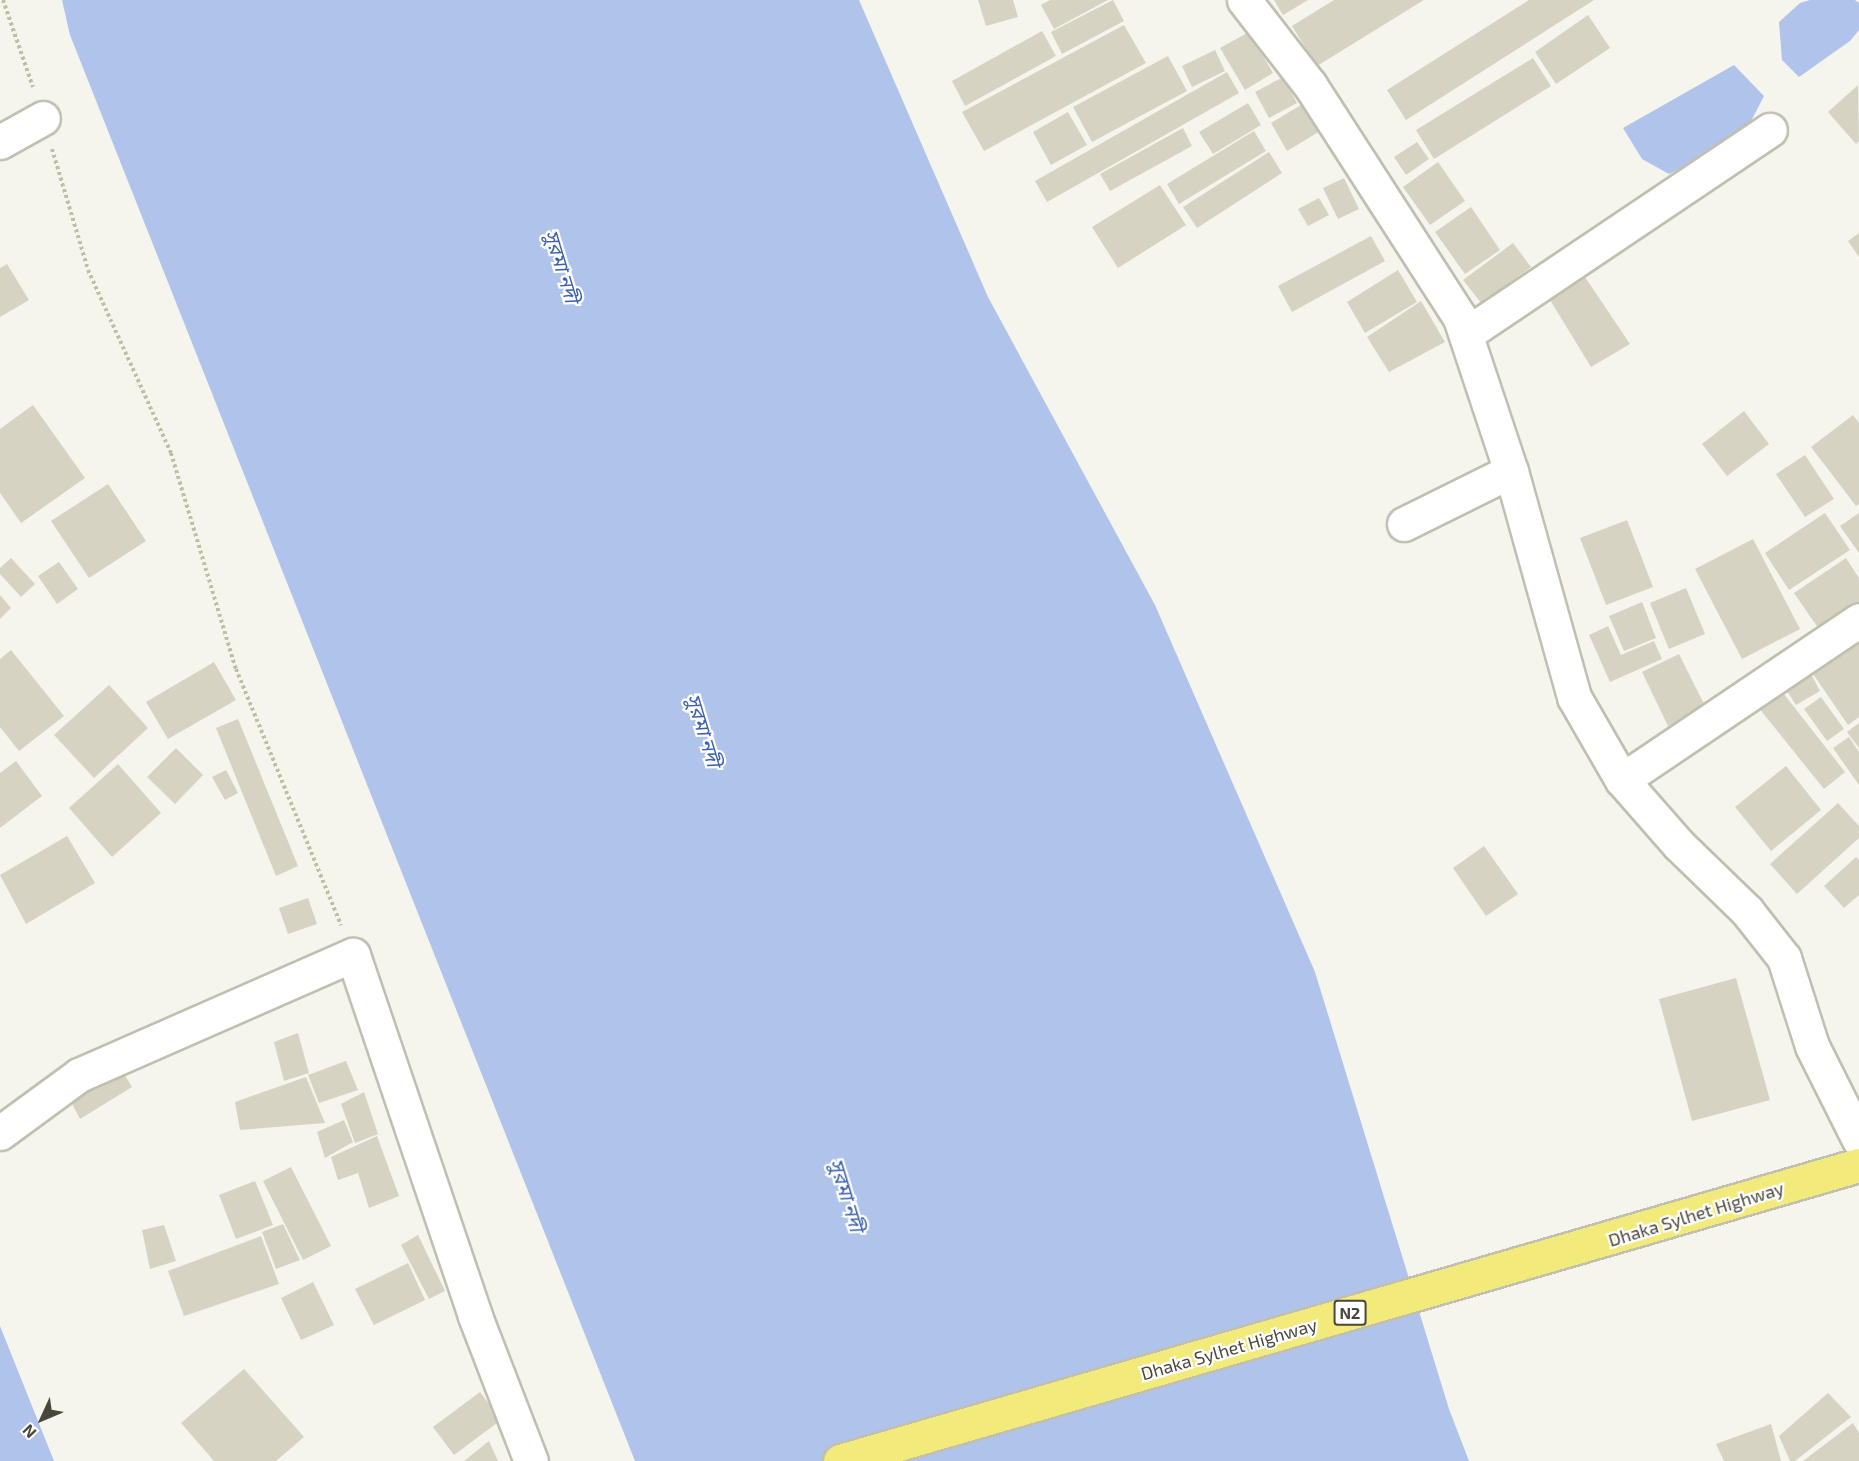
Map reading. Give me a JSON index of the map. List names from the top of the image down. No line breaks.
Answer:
{"streets":{"highway":["Dhaka Sylhet Highway","N2"]},"water":["সুরমা নদী"],"north":"bottom left"}
